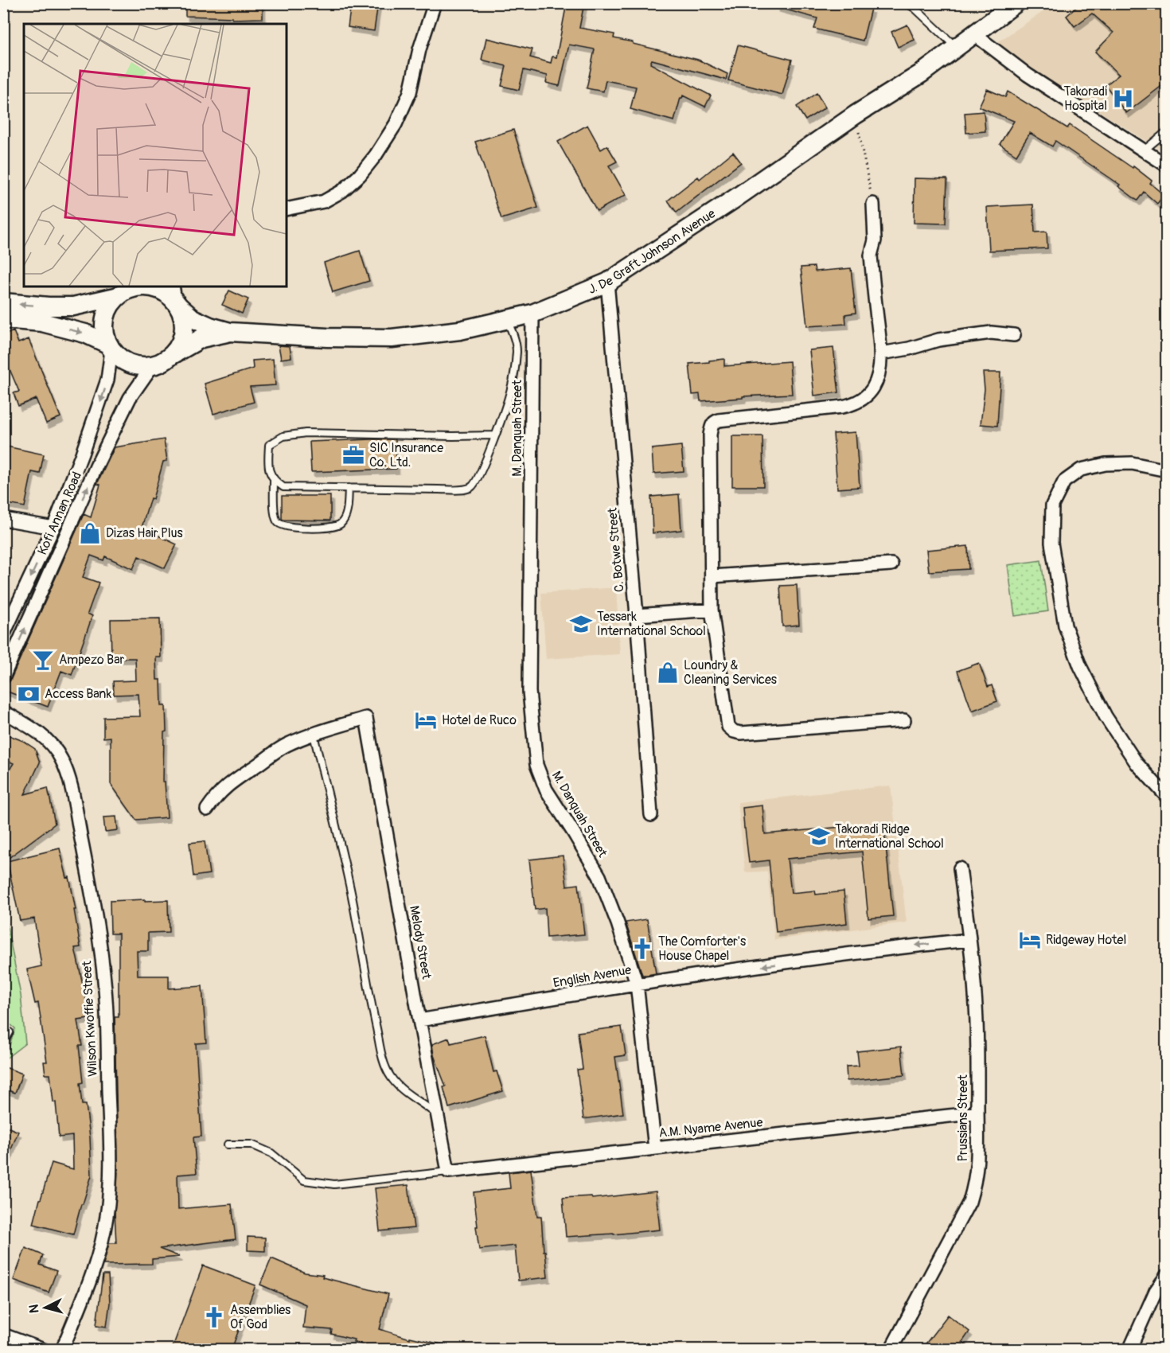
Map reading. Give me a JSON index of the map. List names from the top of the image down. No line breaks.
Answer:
{"streets":{"street":["J. De Graft Johnson Avenue","M. Danquah Street","Kofi Annan Road","C. Botwe Street","Melody Street","English Avenue","Wilson Kwoffie Street","Prussians Street","A.M. Nyame Avenue"]},"crossings":[["J. De Graft Johnson Avenue","M. Danquah Street"],["J. De Graft Johnson Avenue","C. Botwe Street"],["M. Danquah Street","English Avenue"],["M. Danquah Street","A.M. Nyame Avenue"],["Melody Street","English Avenue"],["Melody Street","A.M. Nyame Avenue"],["English Avenue","Prussians Street"],["Prussians Street","A.M. Nyame Avenue"]],"one_way":["English Avenue"],"places":{"hospital":["Takoradi Hospital"],"office":["SIC Insurance Co. Ltd."],"shop":["Dizas Hair Plus","Loundry & Cleaning Services"],"school or university":["Tessark International School","Takoradi Ridge International School"],"bar":["Ampezo Bar"],"bank":["Access Bank"],"hotel":["Hotel de Ruco","Ridgeway Hotel"],"church":["The Comforter's House Chapel","Assemblies Of God"]},"north":"left"}
